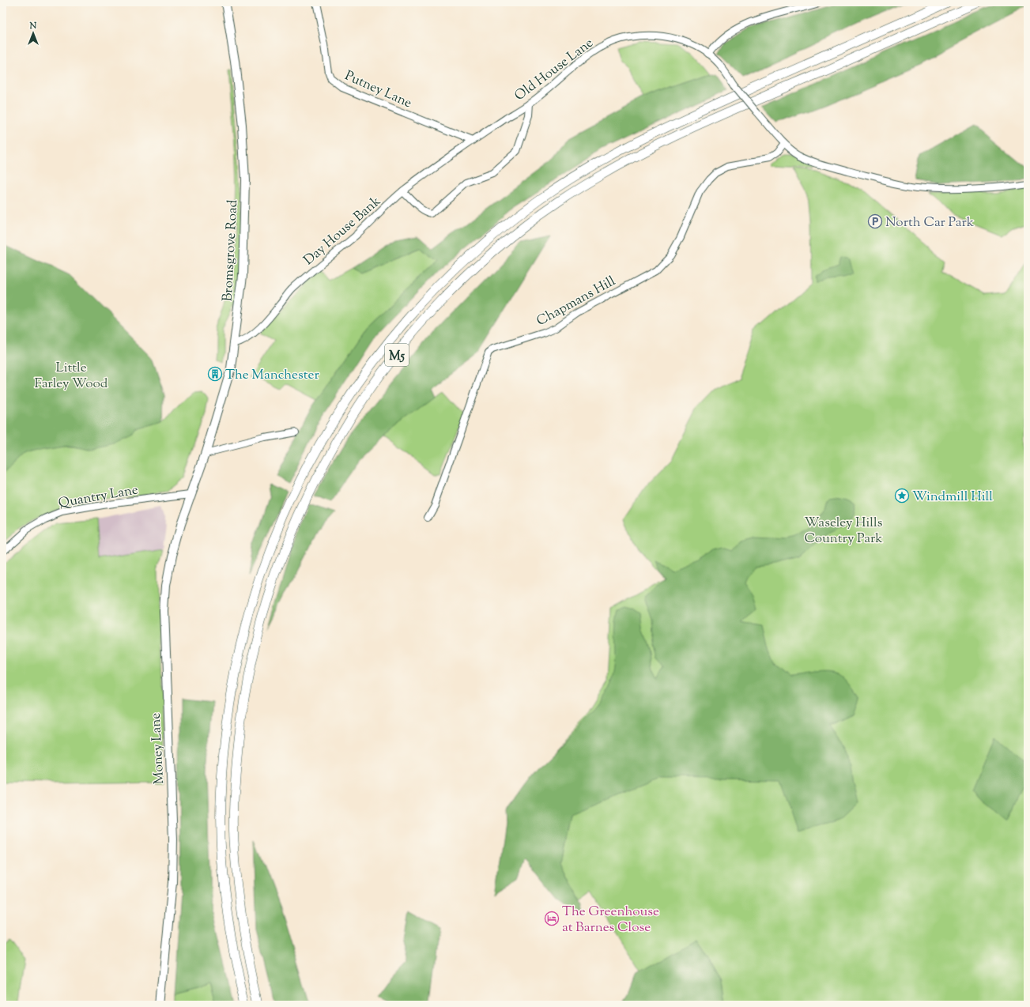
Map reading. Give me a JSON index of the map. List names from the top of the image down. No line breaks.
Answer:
{"streets":{"highway":["M5"],"main road":["Bromsgrove Road","Money Lane"],"street":["Old House Lane","Putney Lane","Day House Bank","Chapmans Hill","Quantry Lane"]},"crossings":[["Old House Lane","Putney Lane"],["Old House Lane","Day House Bank"],["Old House Lane","Chapmans Hill"],["Putney Lane","Day House Bank"],["Day House Bank","Bromsgrove Road"],["Bromsgrove Road","Quantry Lane"],["Bromsgrove Road","Money Lane"],["Quantry Lane","Money Lane"]],"parks":["Little Farley Wood","Waseley Hills Country Park"],"places":{"parking":["North Car Park"],"building":["The Manchester"],"place":["Windmill Hill"],"hotel":["The Greenhouse at Barnes Close"]},"north":"top"}
